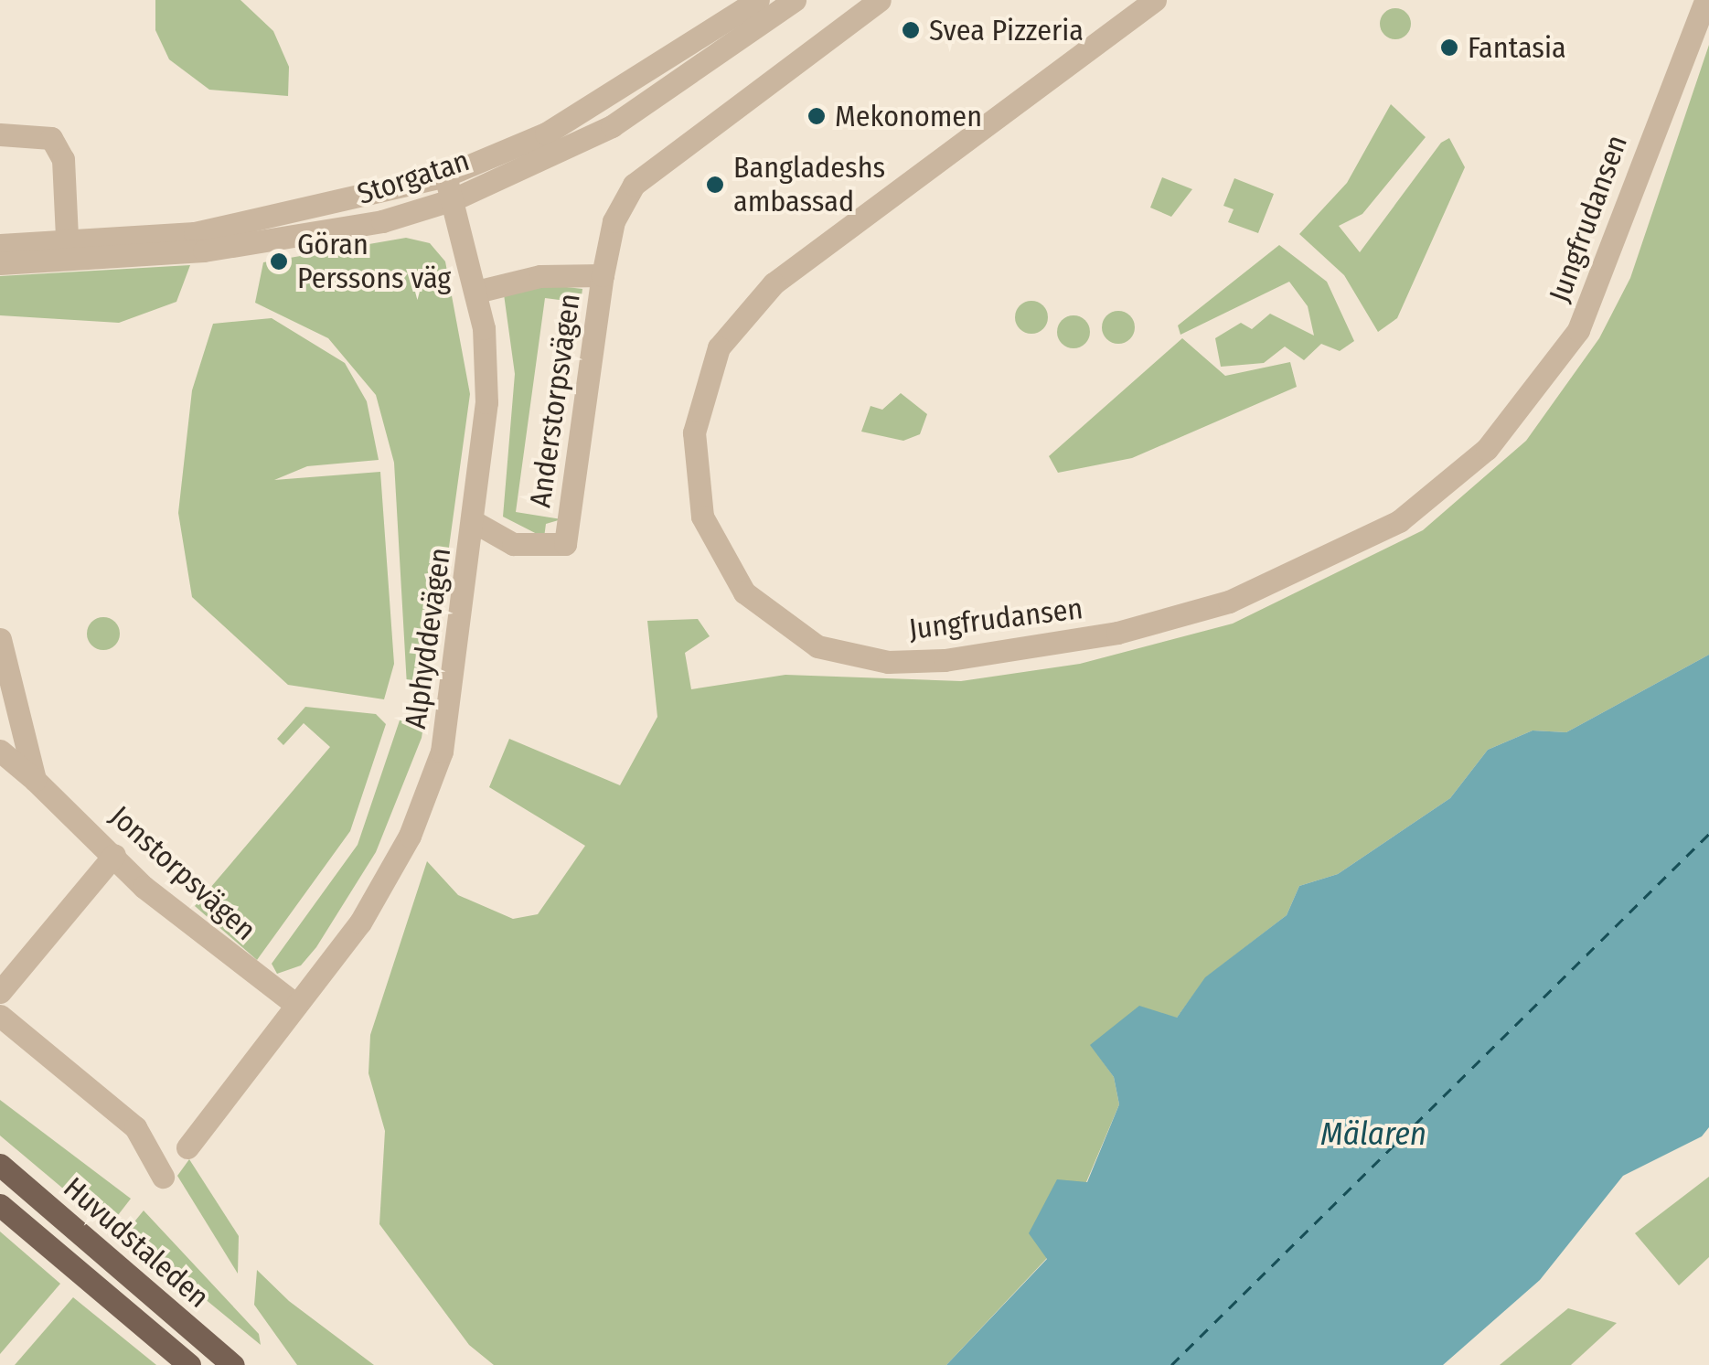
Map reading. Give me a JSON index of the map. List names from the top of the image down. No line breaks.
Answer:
{"streets":{"main road":["Huvudstaleden"],"street":["Storgatan","Jungfrudansen","Anderstorpsvägen","Alphyddevägen","Jonstorpsvägen"]},"crossings":[["Storgatan","Alphyddevägen"],["Anderstorpsvägen","Alphyddevägen"],["Alphyddevägen","Jonstorpsvägen"]],"water":["Mälaren"],"places":["Svea Pizzeria","Fantasia","Mekonomen","Bangladeshs ambassad","Göran Perssons väg"]}
